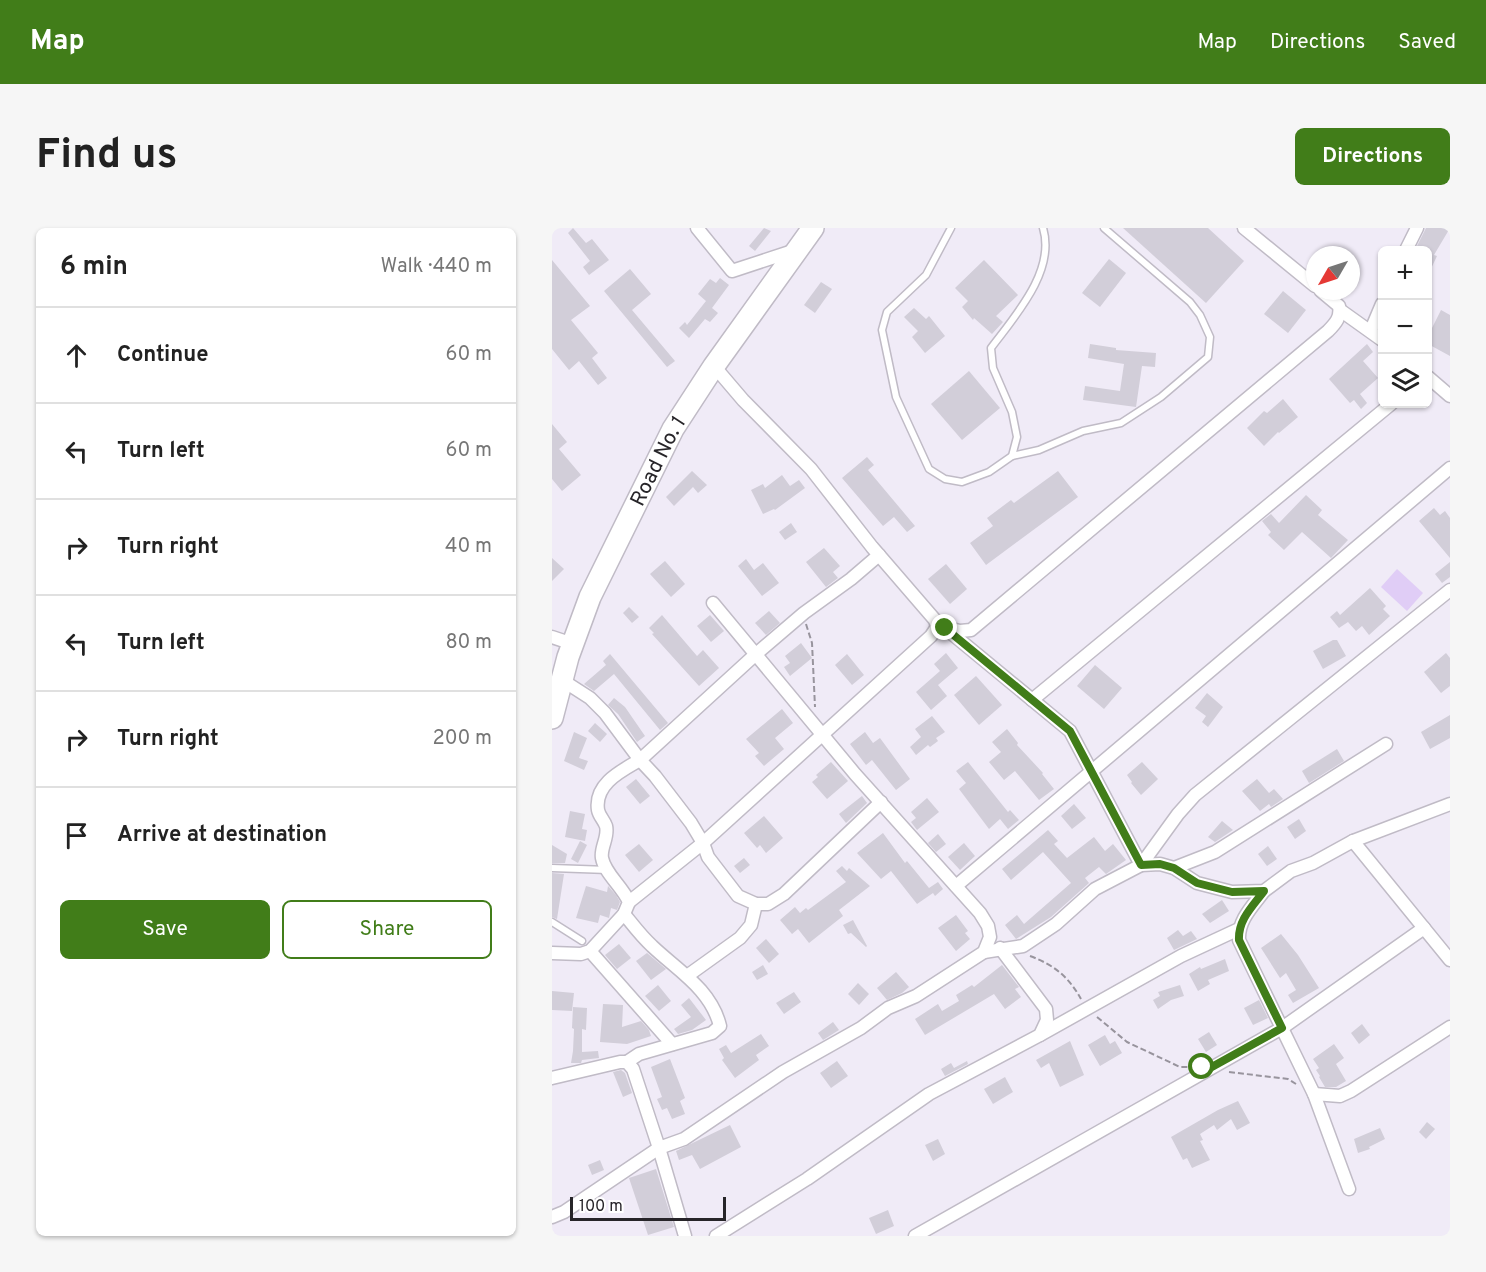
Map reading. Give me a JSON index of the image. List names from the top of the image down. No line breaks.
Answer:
{"streets":{"highway":["Road No. 1"]},"scale_bar":"100 m","north":"bottom left","page":{"header":"Map","nav":["Map","Directions","Saved"],"buttons":["Directions",["Save","Share"]],"title":"Find us","heading":["6 min","Walk · 440 m"],"map_buttons":["+","−"],"list":[["Continue","60 m"],["Turn left","60 m"],["Turn right","40 m"],["Turn left","80 m"],["Turn right","200 m"],"Arrive at destination"],"scale":"100 m"}}
